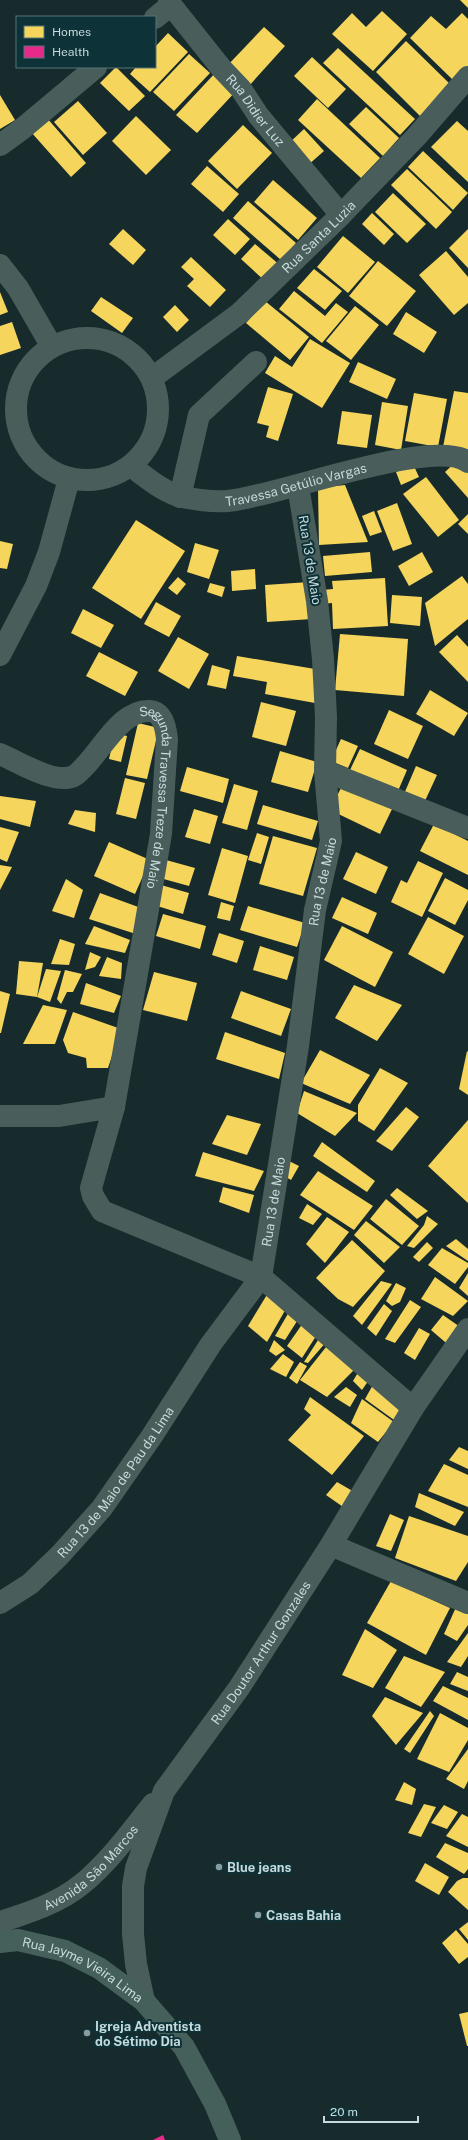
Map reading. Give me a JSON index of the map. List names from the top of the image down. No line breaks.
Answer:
{"streets":{"main road":["Rua Jayme Vieira Lima"],"street":["Rua Didier Luz","Rua Santa Luzia","Travessa Getúlio Vargas","Rua 13 de Maio","Segunda Travessa Treze de Maio","Rua 13 de Maio de Pau da Lima","Rua Doutor Arthur Gonzales","Avenida São Marcos"]},"crossings":[["Rua Didier Luz","Rua Santa Luzia"],["Travessa Getúlio Vargas","Rua 13 de Maio"],["Rua 13 de Maio","Rua 13 de Maio de Pau da Lima"],["Rua Doutor Arthur Gonzales","Avenida São Marcos"],["Rua Doutor Arthur Gonzales","Rua Jayme Vieira Lima"]],"places":["Blue jeans","Casas Bahia","Igreja Adventista do Sétimo Dia"],"legend":["Homes","Health"],"scale_bar":"20 m"}
